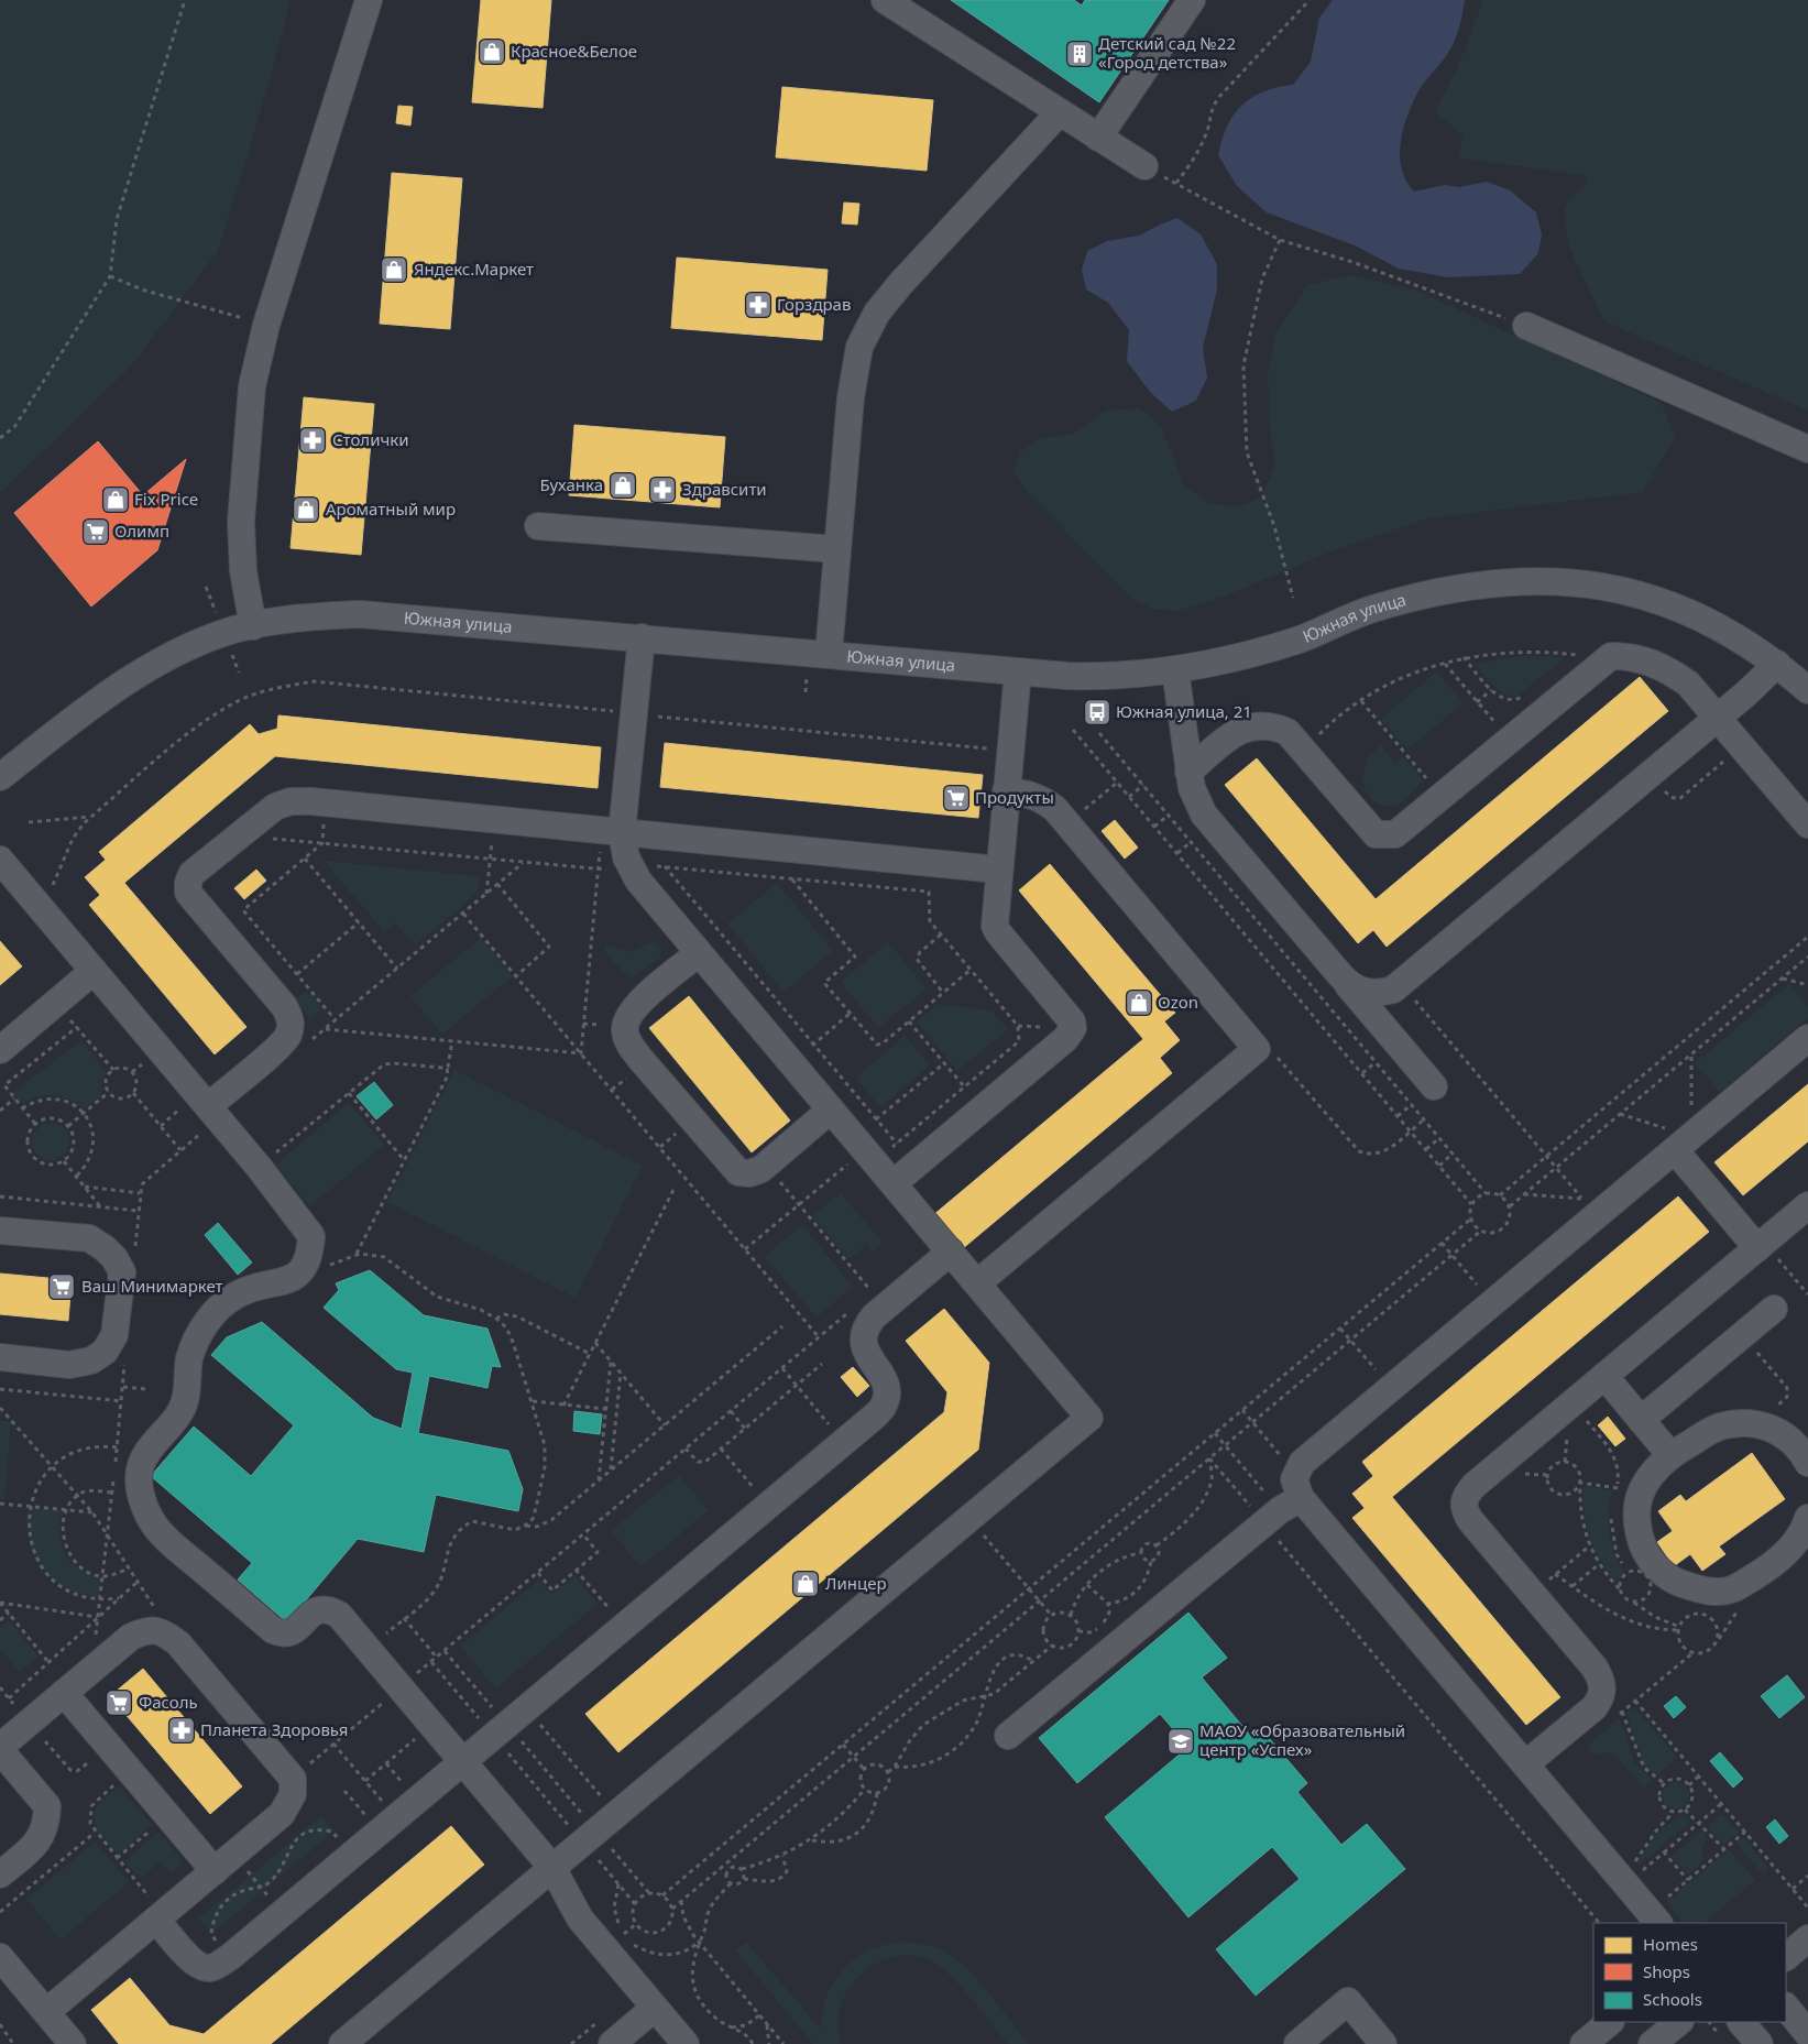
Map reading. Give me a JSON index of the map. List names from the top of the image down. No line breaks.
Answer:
{"streets":{"street":["Южная улица"]},"places":{"shop":["Красное&Белое","Яндекс.Маркет","Буханка","Fix Price","Ароматный мир","Ozon","Линцер"],"building":["Детский сад №22 «Город детства»"],"pharmacy":["Горздрав","Столички","Здравсити","Планета Здоровья"],"supermarket":["Олимп","Продукты","Ваш Минимаркет","Фасоль"],"bus stop":["Южная улица, 21"],"school or university":["МАОУ «Образовательный центр «Успех»"]},"legend":["Homes","Shops","Schools"]}
